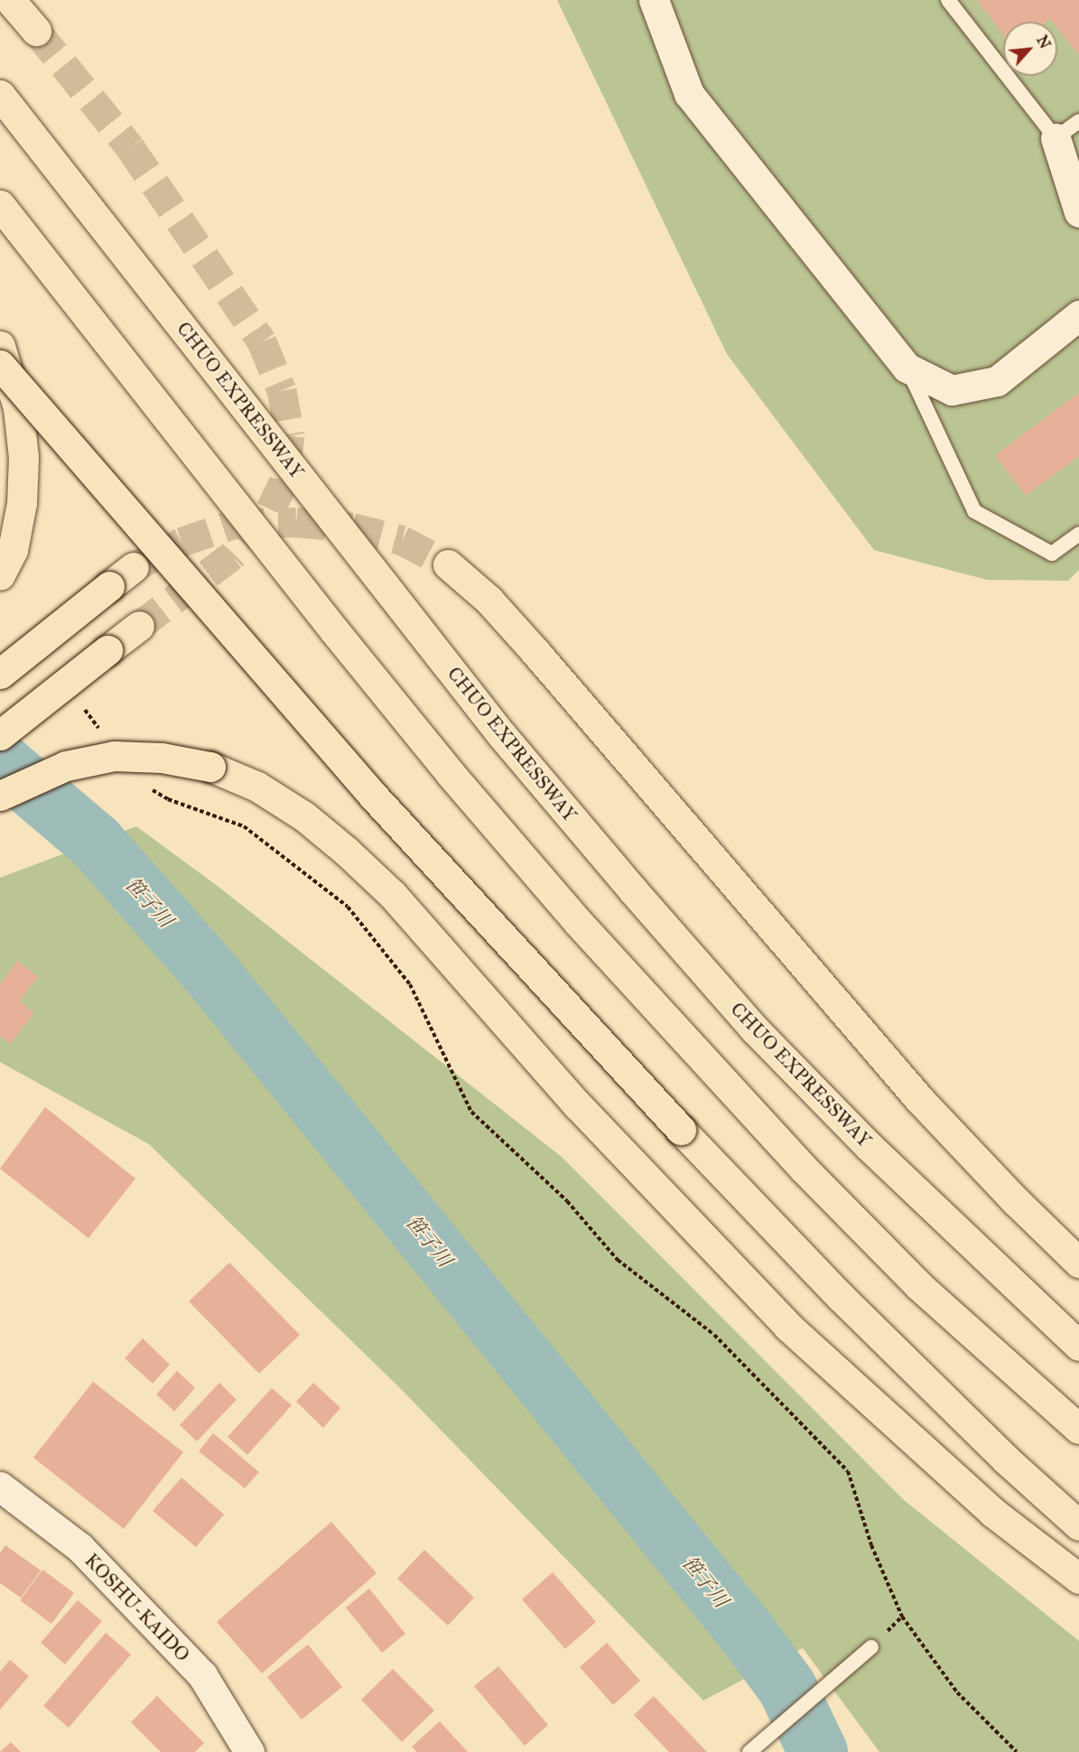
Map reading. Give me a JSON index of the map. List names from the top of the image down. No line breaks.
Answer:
{"streets":{"highway":["CHUO EXPRESSWAY"],"street":["KOSHU-KAIDO"]},"water":["笹子川"],"north":"top right"}
